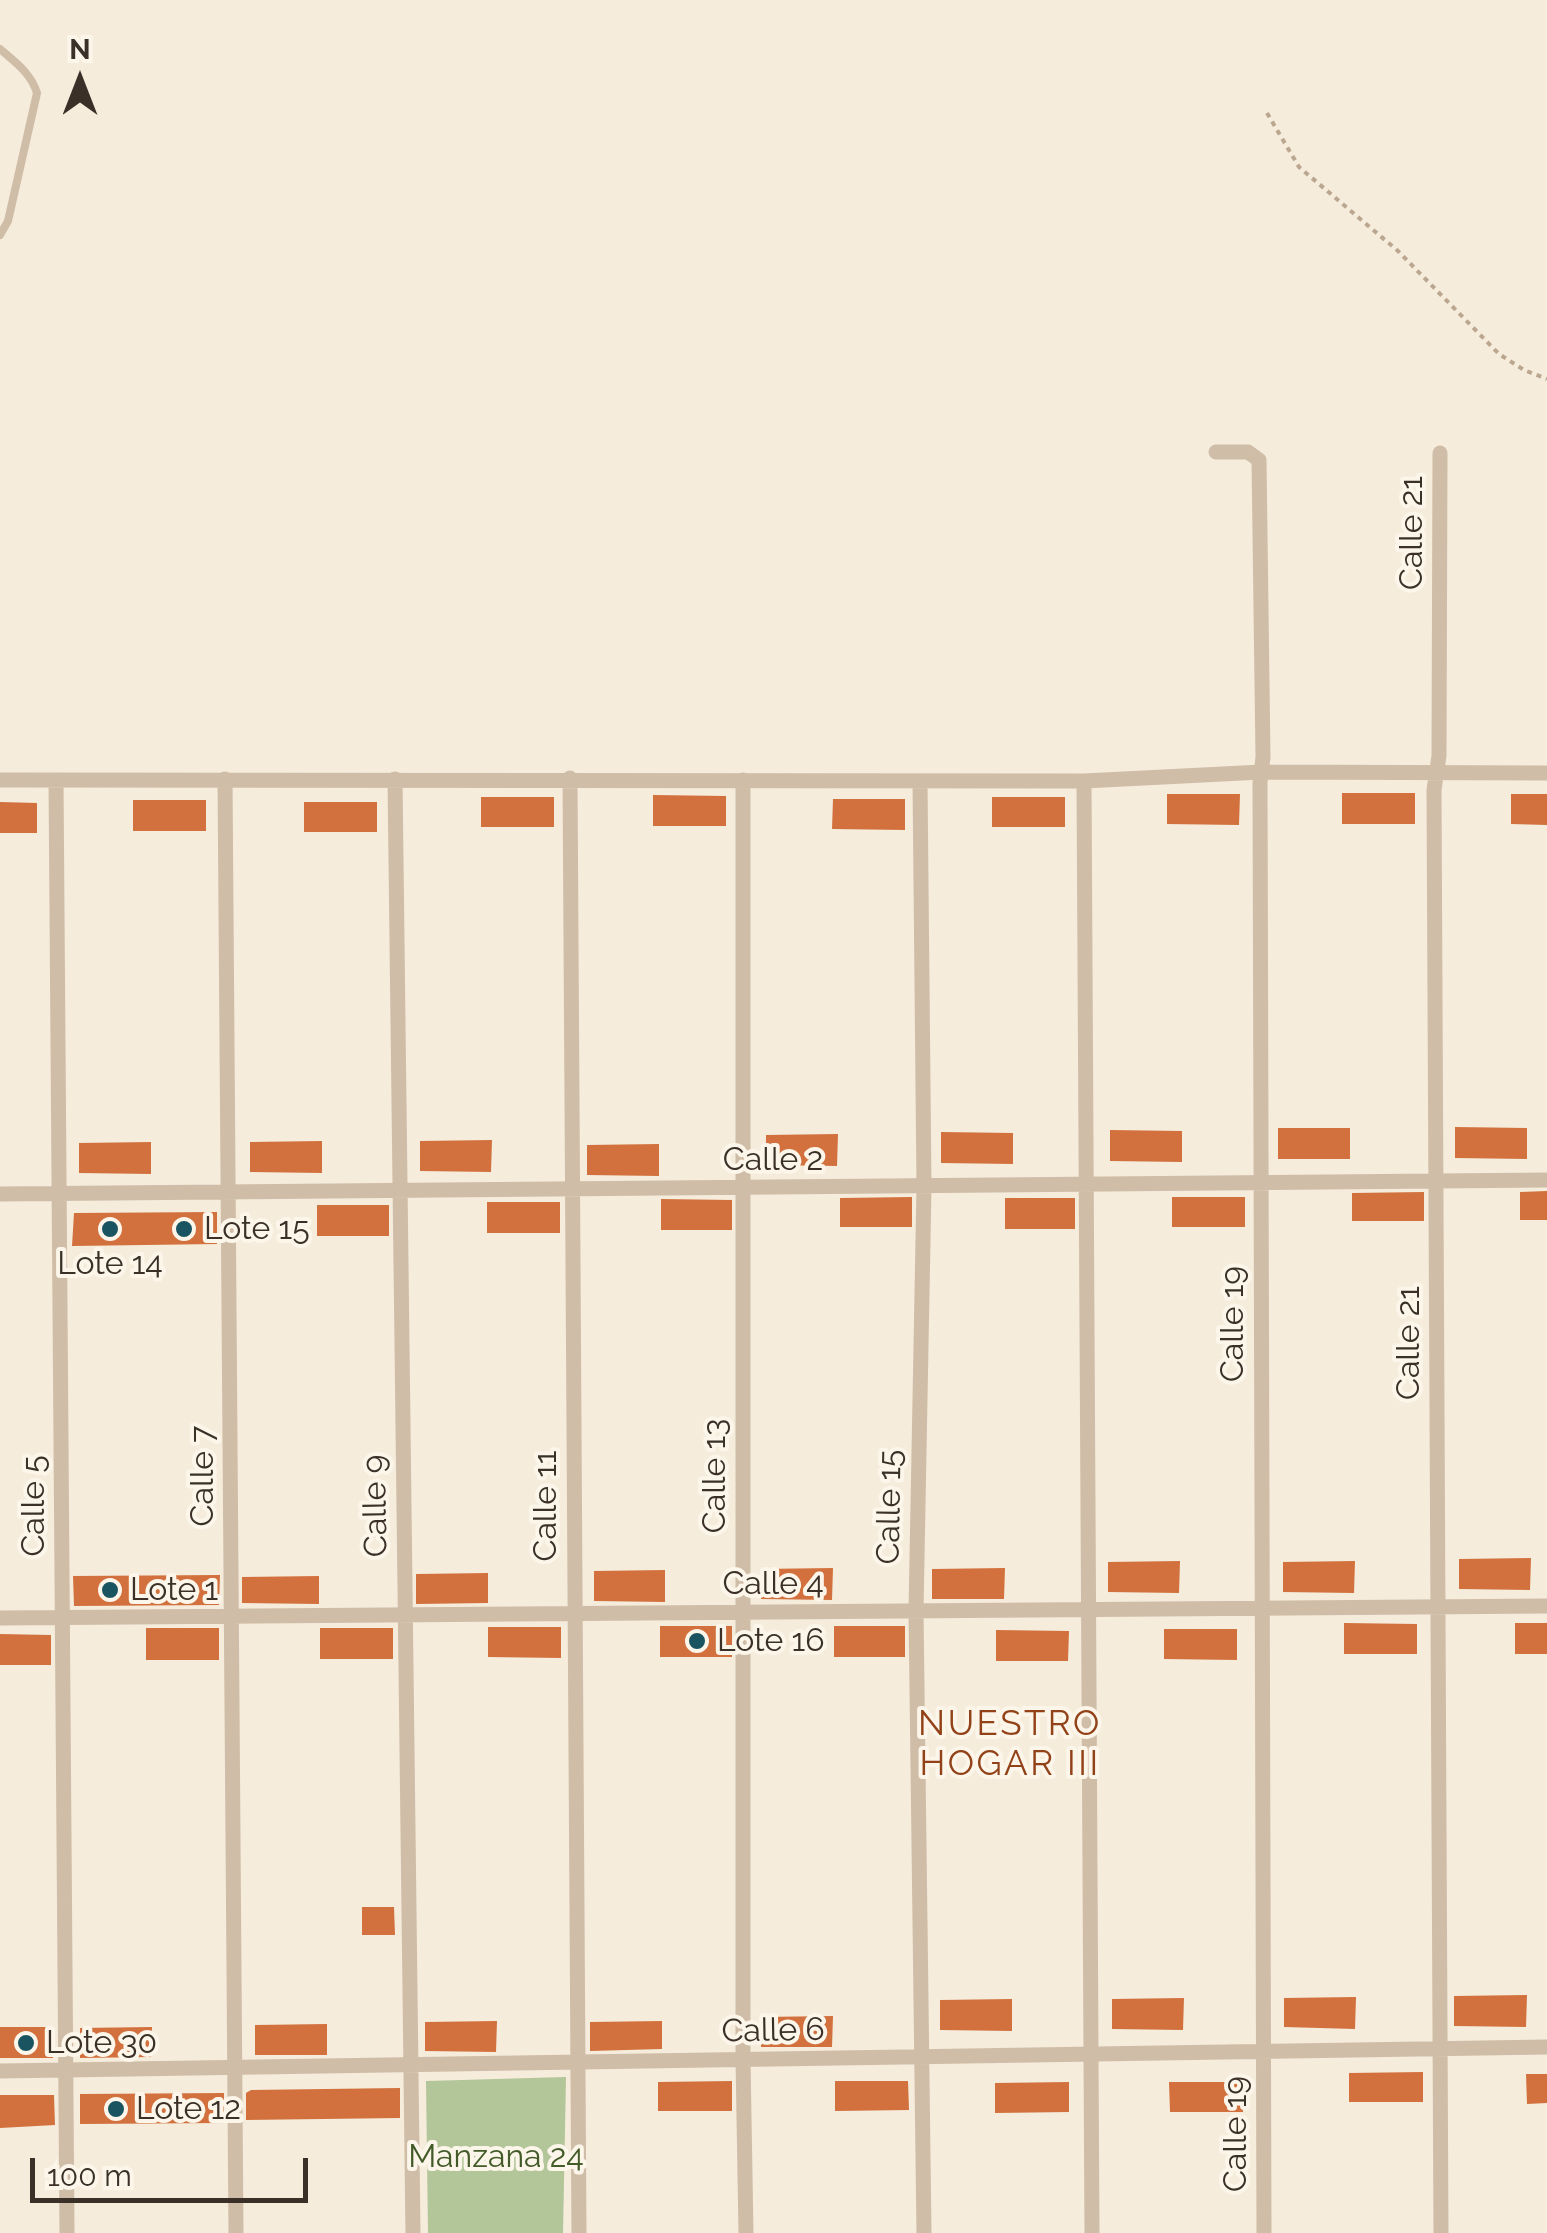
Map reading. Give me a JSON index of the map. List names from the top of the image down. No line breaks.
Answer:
{"streets":{"street":["Calle 21","Calle 2","Calle 19","Calle 7","Calle 13","Calle 5","Calle 9","Calle 11","Calle 15","Calle 4","Calle 6"]},"crossings":[["Calle 21","Calle 2"],["Calle 21","Calle 4"],["Calle 21","Calle 6"],["Calle 2","Calle 19"],["Calle 2","Calle 7"],["Calle 2","Calle 13"],["Calle 2","Calle 5"],["Calle 2","Calle 9"],["Calle 2","Calle 11"],["Calle 2","Calle 15"],["Calle 19","Calle 4"],["Calle 19","Calle 6"],["Calle 7","Calle 4"],["Calle 7","Calle 6"],["Calle 13","Calle 4"],["Calle 13","Calle 6"],["Calle 5","Calle 4"],["Calle 5","Calle 6"],["Calle 9","Calle 4"],["Calle 9","Calle 6"],["Calle 11","Calle 4"],["Calle 11","Calle 6"],["Calle 15","Calle 4"],["Calle 15","Calle 6"]],"districts":["NUESTRO HOGAR III"],"parks":["Manzana 24"],"places":["Lote 14","Lote 15","Lote 1","Lote 16","Lote 30","Lote 12"],"scale_bar":"100 m","north":"top"}
